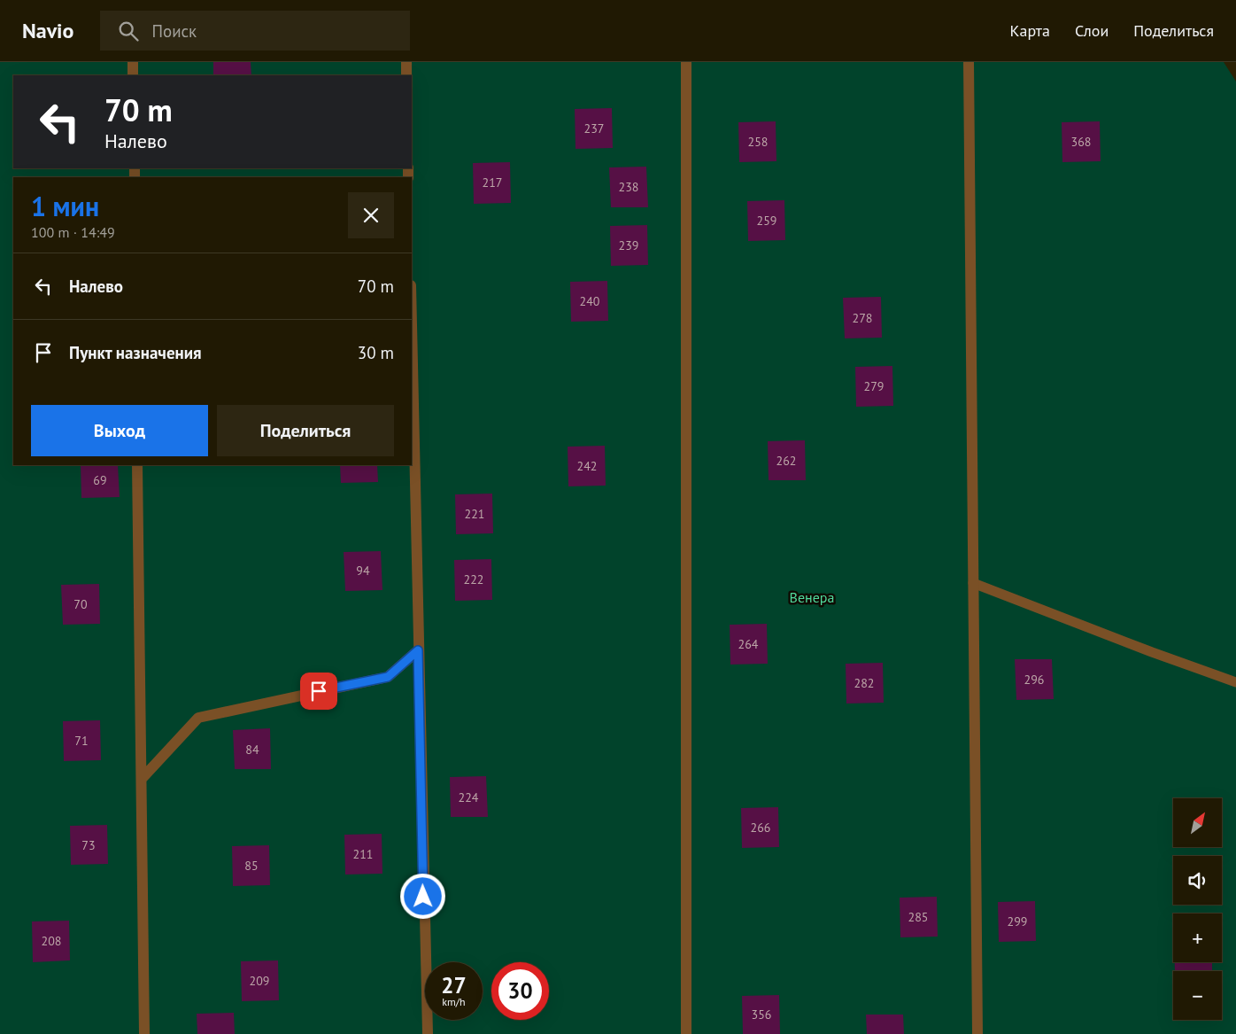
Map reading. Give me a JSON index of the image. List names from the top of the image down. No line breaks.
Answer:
{"parks":["Венера"],"house_numbers":["237","258","368","217","238","259","239","240","278","279","262","242","69","221","94","222","70","264","296","282","71","84","224","266","73","211","85","285","299","208","209","356"],"north":"top right","page":{"header":"Navio","search":"Поиск","nav":["Карта","Слои","Поделиться"],"turn":["70 m","Налево"],"heading":["1 мин","100 m · 14:49"],"list":[{"name":"Налево","value":"70 m"},{"name":"Пункт назначения","value":"30 m"}],"buttons":["Выход","Поделиться"],"map_buttons":["+","−"],"speed":"27 km/h","limit":"30"}}
